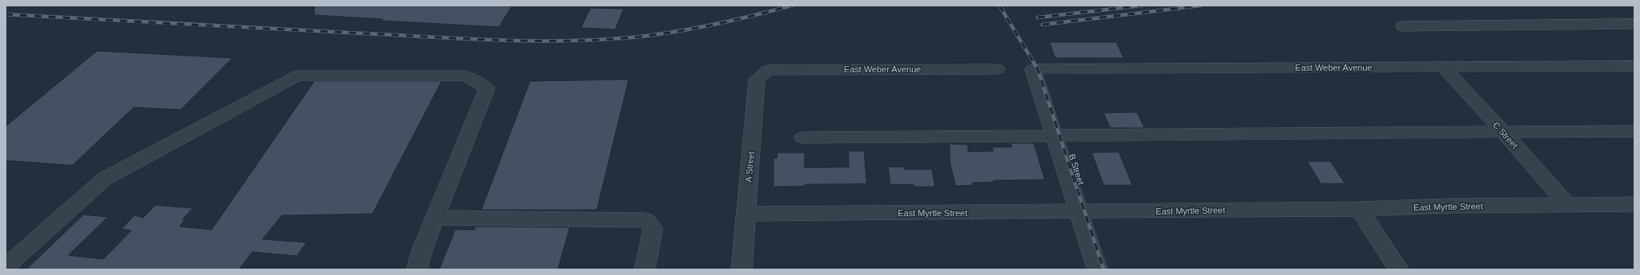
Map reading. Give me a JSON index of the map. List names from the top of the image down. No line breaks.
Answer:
{"streets":{"street":["East Weber Avenue","C Street","A Street","East Myrtle Street"]},"crossings":[["East Weber Avenue","C Street"],["East Weber Avenue","A Street"],["C Street","East Myrtle Street"],["A Street","East Myrtle Street"]]}
